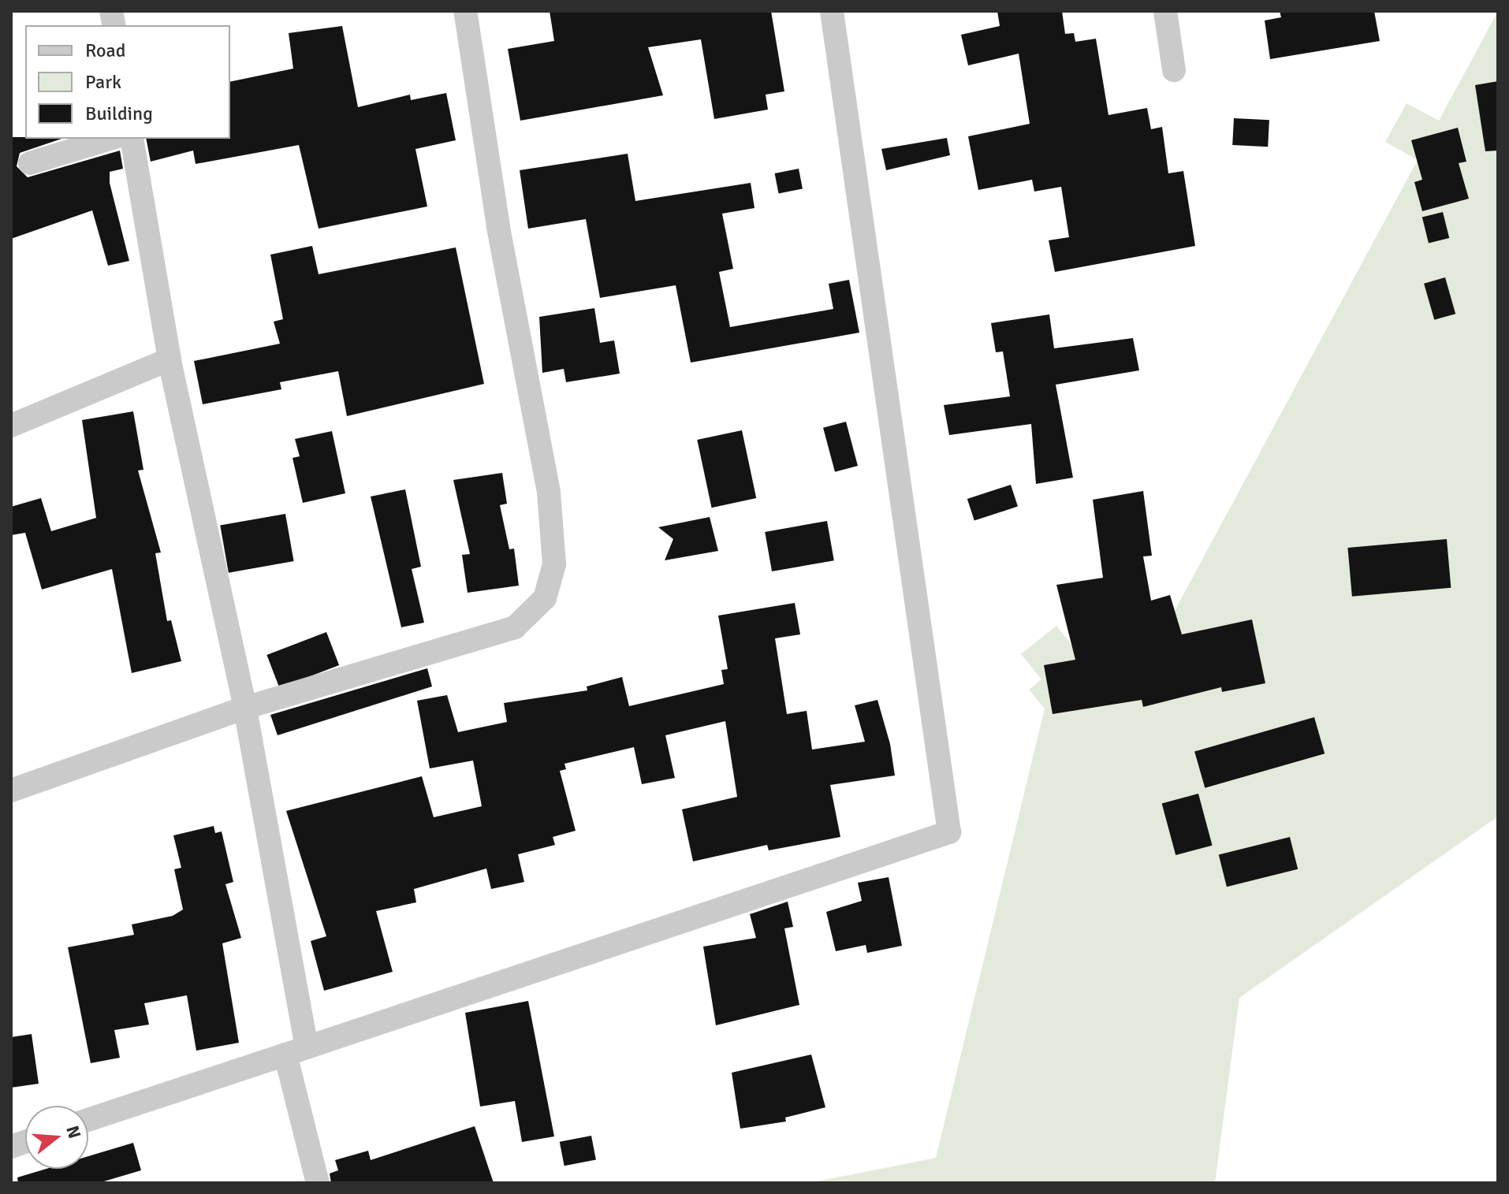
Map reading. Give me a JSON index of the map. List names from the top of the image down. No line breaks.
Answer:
{"legend":["Road","Park","Building"],"north":"right"}
